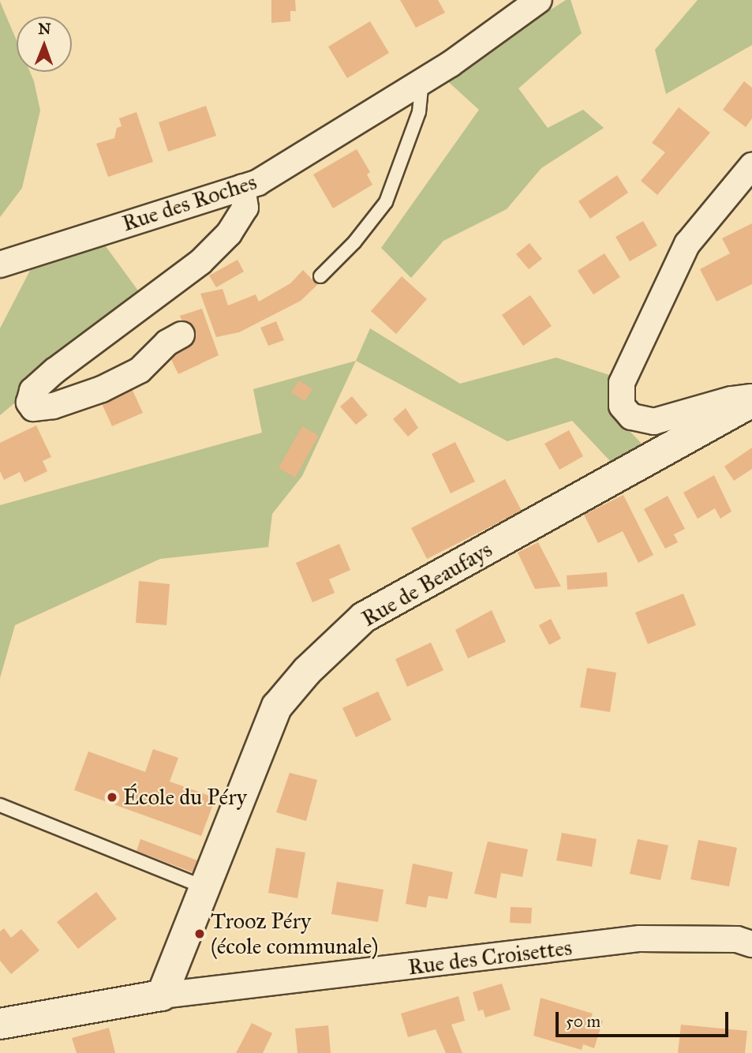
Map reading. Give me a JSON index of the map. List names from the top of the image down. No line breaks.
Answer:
{"streets":{"street":["Rue des Roches","Rue de Beaufays","Rue des Croisettes"]},"crossings":[["Rue de Beaufays","Rue des Croisettes"]],"places":["École du Péry","Trooz Péry (école communale)"],"scale_bar":"50 m","north":"top"}
